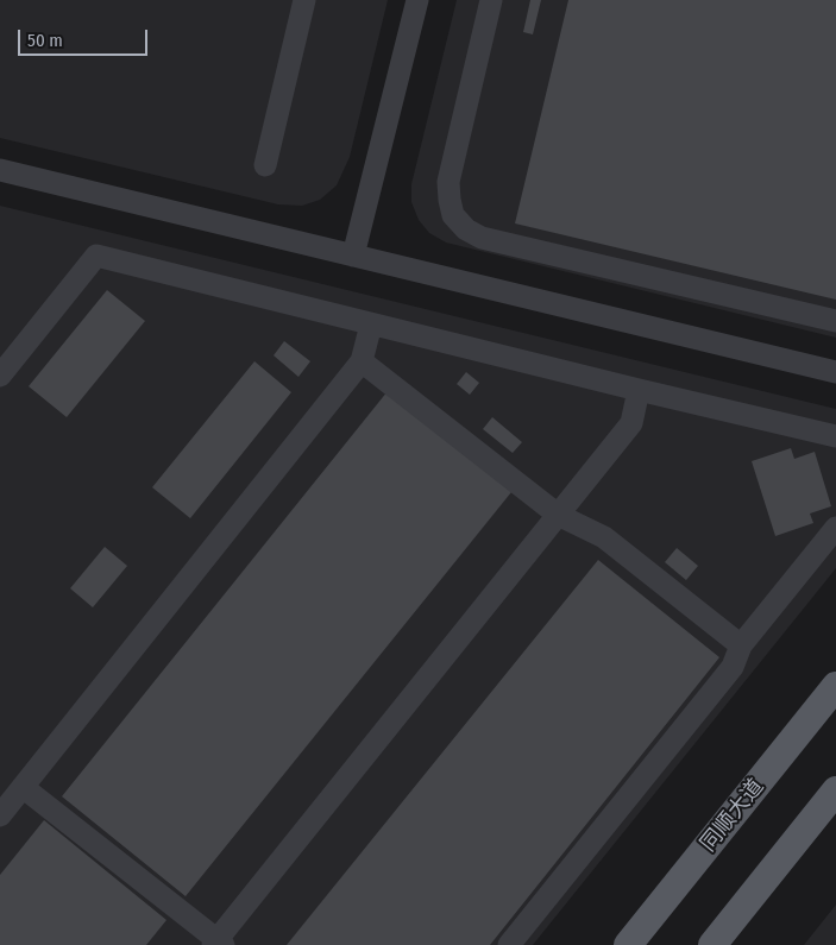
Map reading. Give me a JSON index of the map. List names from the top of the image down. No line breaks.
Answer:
{"streets":{"main road":["同顺大道"]},"scale_bar":"50 m"}
